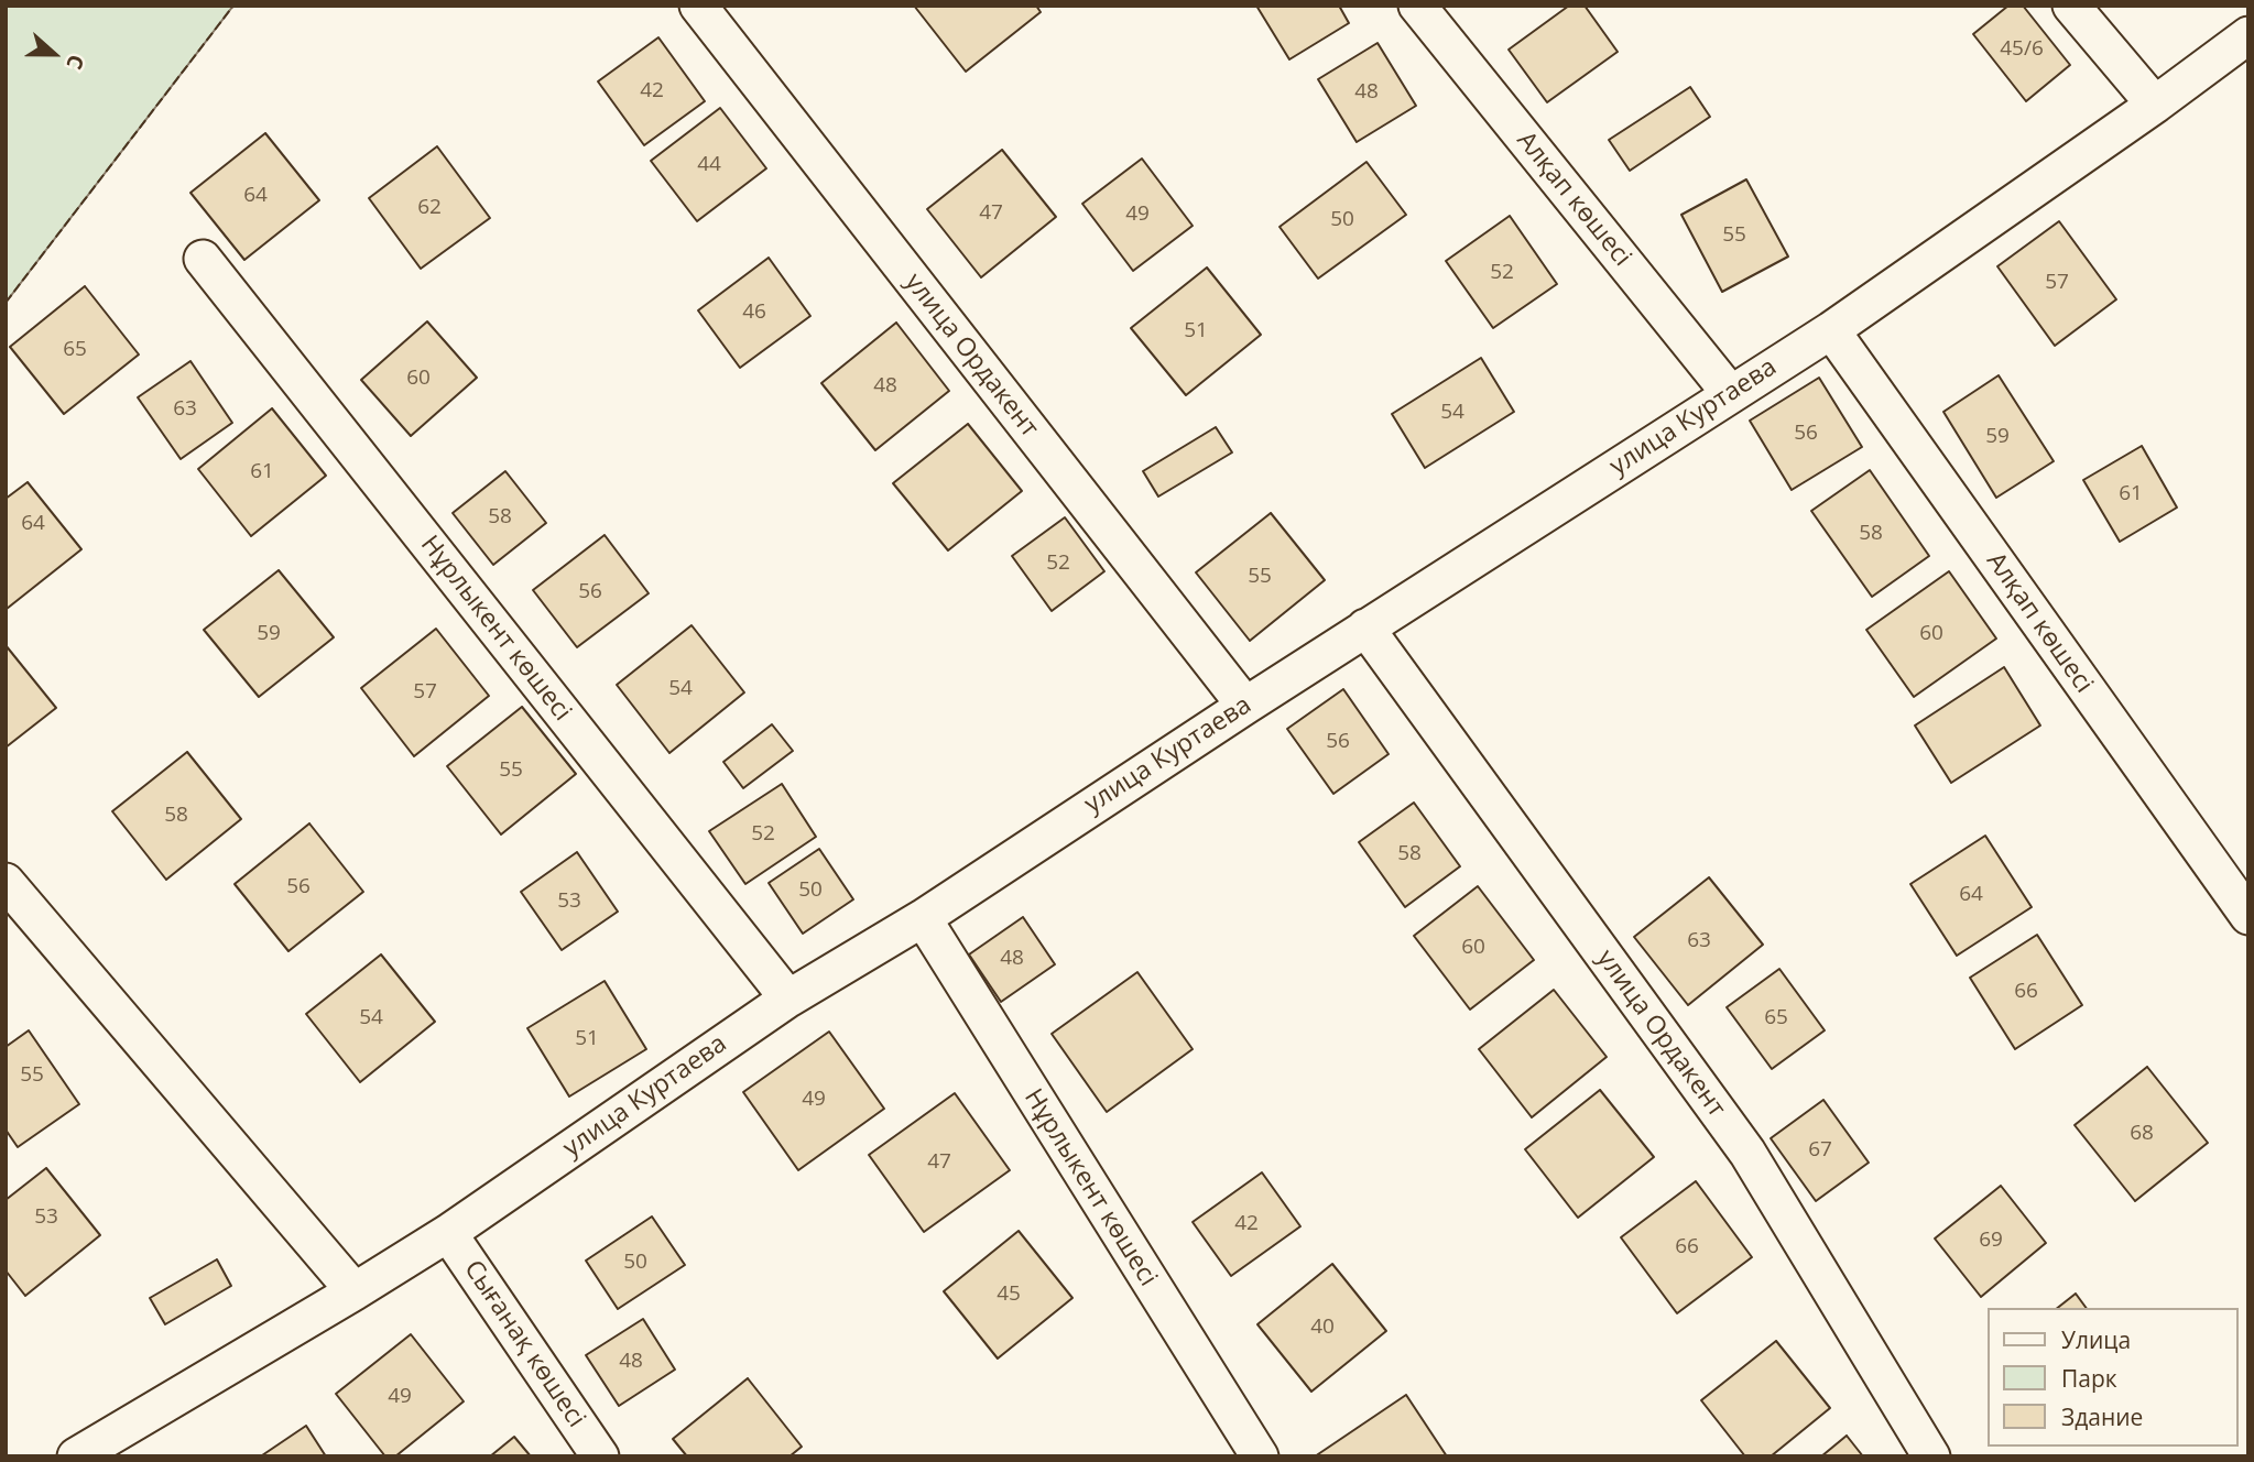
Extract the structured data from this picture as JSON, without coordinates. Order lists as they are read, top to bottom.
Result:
{
  "streets": {
    "street": [
      "Алқап көшесі",
      "улица Ордакент",
      "улица Куртаева",
      "Нұрлыкент көшесі",
      "Сығанақ көшесі"
    ]
  },
  "crossings": [
    ["Алқап көшесі", "улица Куртаева"],
    ["улица Ордакент", "улица Куртаева"],
    ["улица Куртаева", "Нұрлыкент көшесі"],
    ["улица Куртаева", "Сығанақ көшесі"]
  ],
  "house_numbers": [
    "45/6",
    "42",
    "48",
    "44",
    "64",
    "62",
    "47",
    "49",
    "50",
    "55",
    "52",
    "57",
    "46",
    "51",
    "65",
    "60",
    "48",
    "63",
    "54",
    "56",
    "59",
    "61",
    "61",
    "58",
    "64",
    "58",
    "52",
    "55",
    "56",
    "59",
    "60",
    "54",
    "57",
    "56",
    "55",
    "58",
    "52",
    "58",
    "56",
    "50",
    "64",
    "53",
    "63",
    "60",
    "48",
    "66",
    "54",
    "65",
    "51",
    "55",
    "49",
    "68",
    "67",
    "47",
    "53",
    "42",
    "69",
    "66",
    "50",
    "45",
    "40",
    "48",
    "49"
  ],
  "legend": ["Улица", "Парк", "Здание"],
  "north": "right"
}
